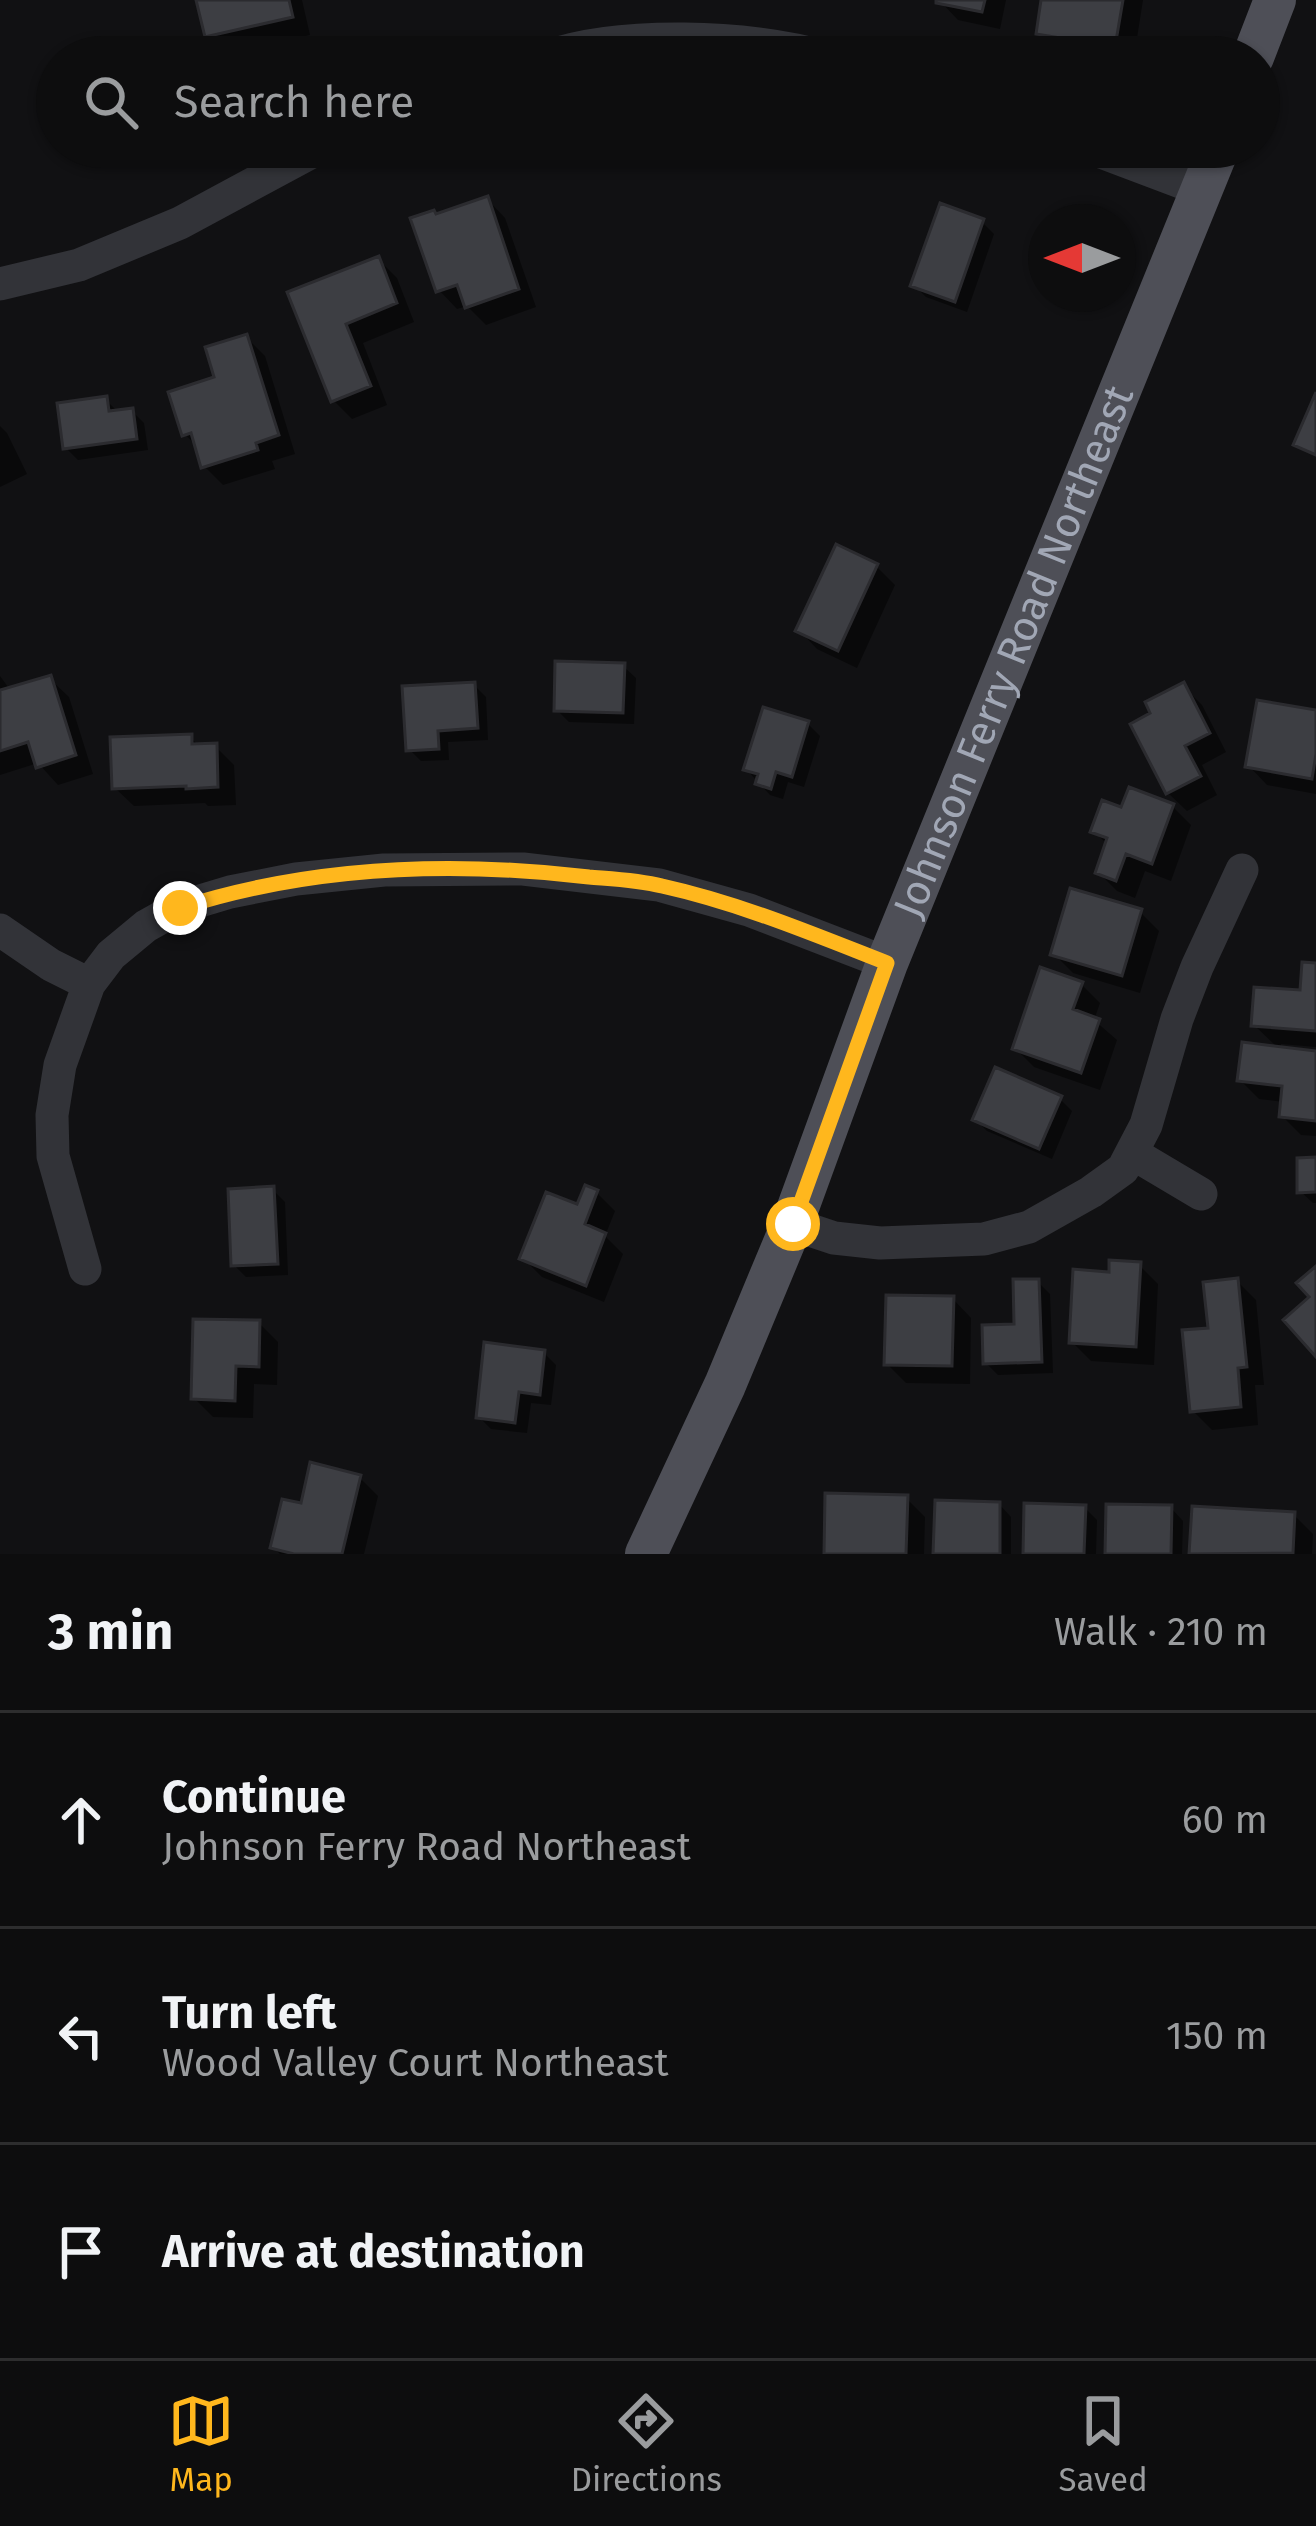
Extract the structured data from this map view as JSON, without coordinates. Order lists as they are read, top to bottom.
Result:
{
  "streets": {
    "main road": ["Johnson Ferry Road Northeast"]
  },
  "north": "left",
  "page": {
    "search": "Search here",
    "heading": ["3 min", "Walk · 210 m"],
    "list": [
      ["Continue", "Johnson Ferry Road Northeast", "60 m"],
      ["Turn left", "Wood Valley Court Northeast", "150 m"],
      "Arrive at destination"
    ],
    "nav": ["Map", "Directions", "Saved"]
  }
}
